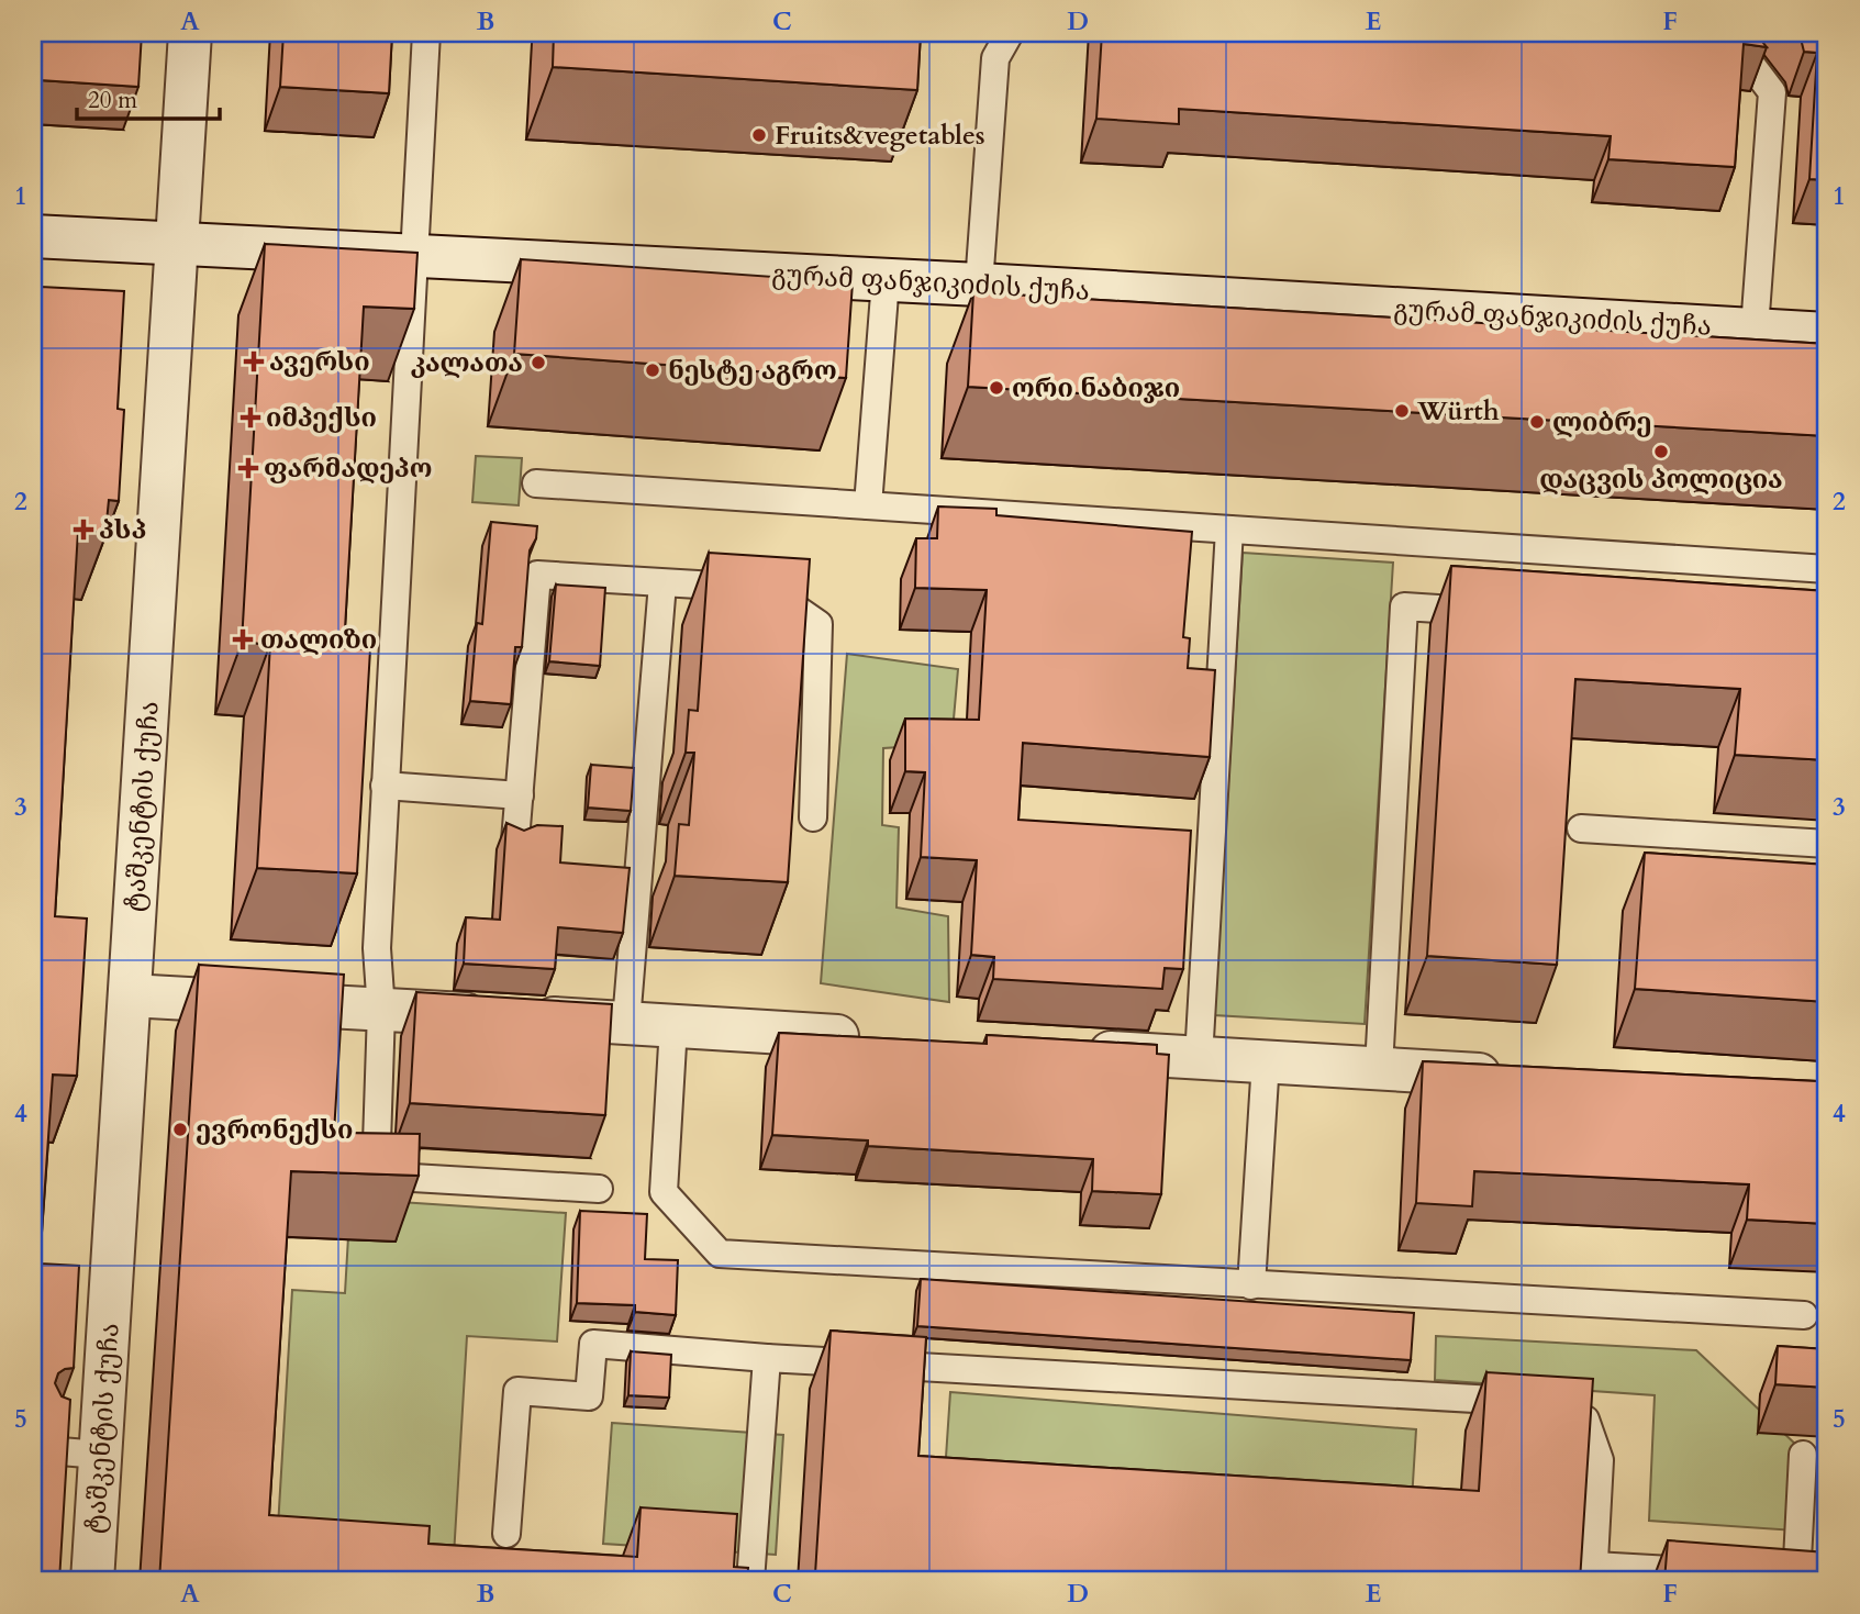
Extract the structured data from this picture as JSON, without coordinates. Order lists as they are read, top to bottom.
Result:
{
  "streets": {
    "street": ["გურამ ფანჯიკიძის ქუჩა", "ტაშკენტის ქუჩა"]
  },
  "crossings": [
    ["გურამ ფანჯიკიძის ქუჩა", "ტაშკენტის ქუჩა"]
  ],
  "places": {
    "other": [
      "Fruits&vegetables",
      "კალათა",
      "ნესტე აგრო",
      "ორი ნაბიჯი",
      "Würth",
      "ლიბრე",
      "დაცვის პოლიცია",
      "ევრონექსი"
    ],
    "health": [
      "ავერსი",
      "იმპექსი",
      "ფარმადეპო",
      "პსპ",
      "თალიზი"
    ]
  },
  "scale_bar": "20 m",
  "grid": {
    "columns": [
      "A",
      "B",
      "C",
      "D",
      "E",
      "F"
    ],
    "rows": [
      "1",
      "2",
      "3",
      "4",
      "5"
    ]
  }
}
